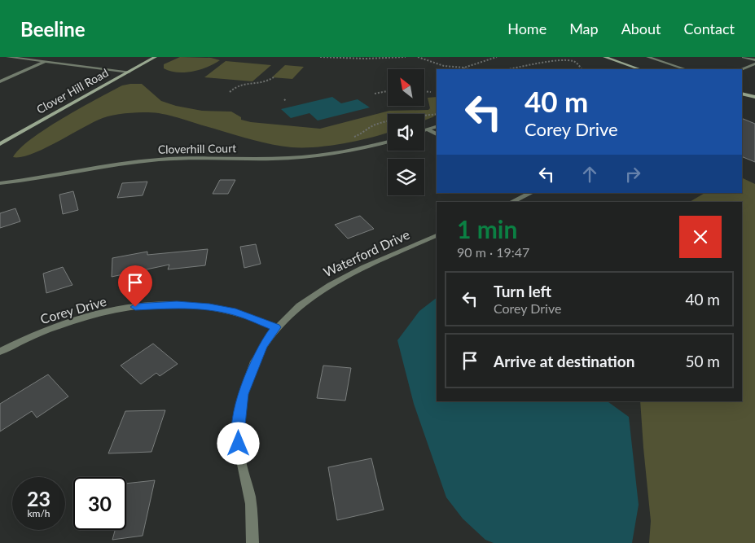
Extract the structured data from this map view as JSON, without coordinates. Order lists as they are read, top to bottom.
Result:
{
  "streets": {
    "street": [
      "Clover Hill Road",
      "Cloverhill Court",
      "Waterford Drive",
      "Corey Drive"
    ]
  },
  "crossings": [
    ["Waterford Drive", "Corey Drive"]
  ],
  "north": "top left",
  "page": {
    "header": "Beeline",
    "nav": [
      "Home",
      "Map",
      "About",
      "Contact"
    ],
    "turn": ["40 m", "Corey Drive"],
    "heading": ["1 min", "90 m · 19:47"],
    "list": [
      {
        "name": "Turn left",
        "note": "Corey Drive",
        "value": "40 m"
      },
      {
        "name": "Arrive at destination",
        "value": "50 m"
      }
    ],
    "speed": "23 km/h",
    "limit": "30"
  }
}
